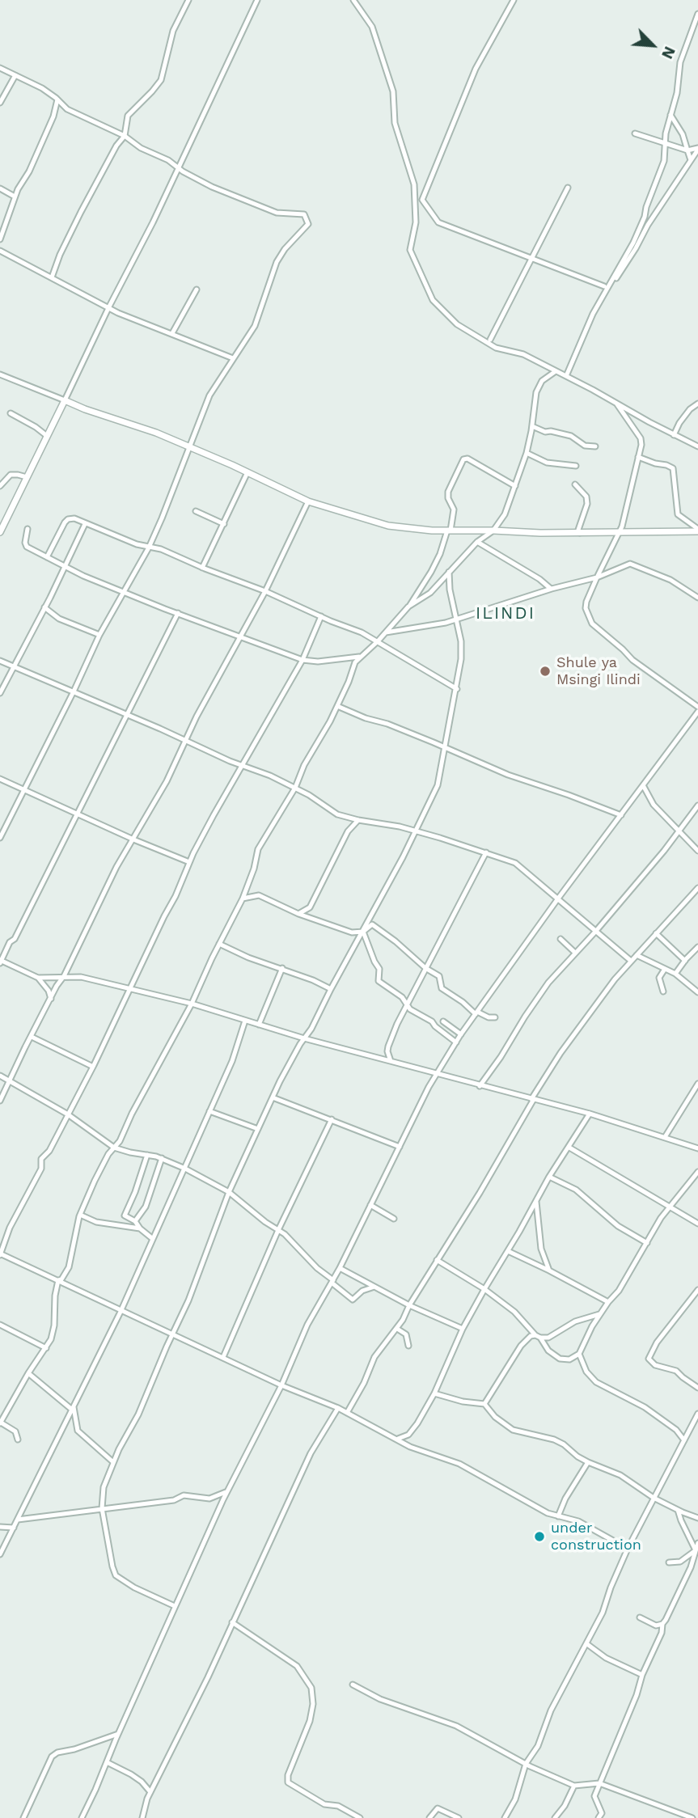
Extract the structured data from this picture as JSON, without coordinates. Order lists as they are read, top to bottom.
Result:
{
  "districts": ["ILINDI"],
  "places": ["Shule ya Msingi Ilindi", "under construction"],
  "north": "bottom right"
}
